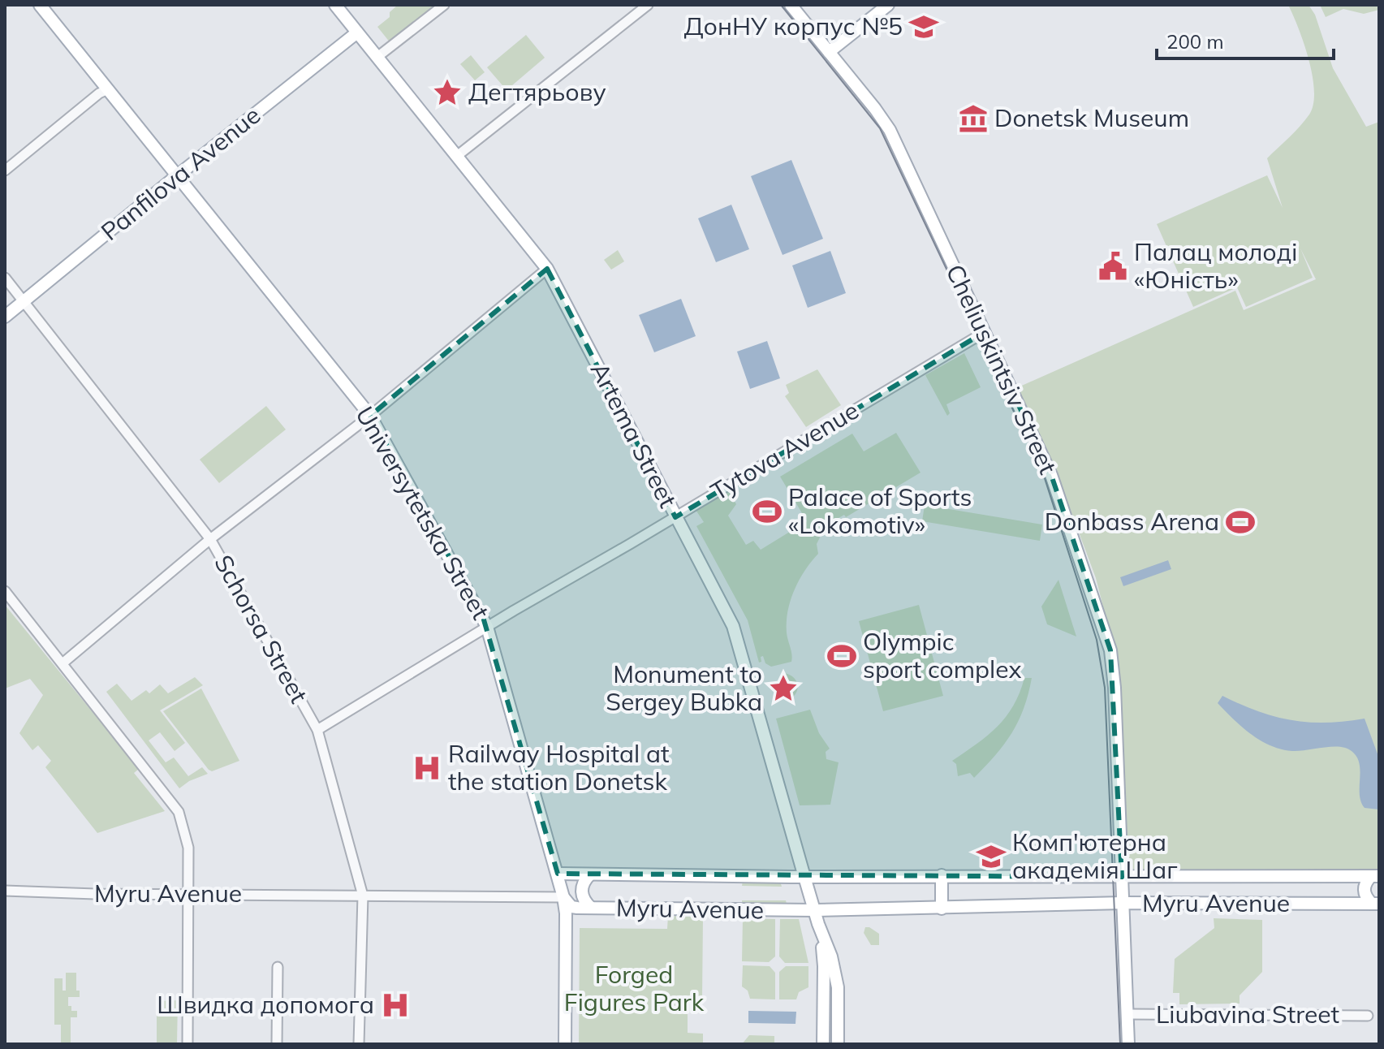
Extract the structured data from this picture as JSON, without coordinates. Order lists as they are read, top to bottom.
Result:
{
  "streets": {
    "main road": [
      "Panfilova Avenue",
      "Cheliuskintsiv Street",
      "Artema Street",
      "Universytetska Street",
      "Myru Avenue"
    ],
    "street": ["Tytova Avenue", "Schorsa Street", "Liubavina Street"]
  },
  "crossings": [
    ["Panfilova Avenue", "Artema Street"],
    ["Panfilova Avenue", "Universytetska Street"],
    ["Panfilova Avenue", "Schorsa Street"],
    ["Cheliuskintsiv Street", "Tytova Avenue"],
    ["Cheliuskintsiv Street", "Myru Avenue"],
    ["Cheliuskintsiv Street", "Liubavina Street"],
    ["Artema Street", "Tytova Avenue"],
    ["Artema Street", "Myru Avenue"],
    ["Tytova Avenue", "Universytetska Street"],
    ["Tytova Avenue", "Schorsa Street"],
    ["Universytetska Street", "Myru Avenue"],
    ["Schorsa Street", "Myru Avenue"]
  ],
  "parks": ["Forged Figures Park"],
  "places": {
    "school or university": ["ДонНУ корпус №5", "Комп'ютерна академія Шаг"],
    "place": ["Дегтярьову", "Monument to Sergey Bubka"],
    "museum": ["Donetsk Museum"],
    "public building": ["Палац молоді «Юність»"],
    "sports": ["Palace of Sports «Lokomotiv»", "Donbass Arena", "Olympic sport complex"],
    "hospital": ["Railway Hospital at the station Donetsk", "Швидка допомога"]
  },
  "scale_bar": "200 m"
}
